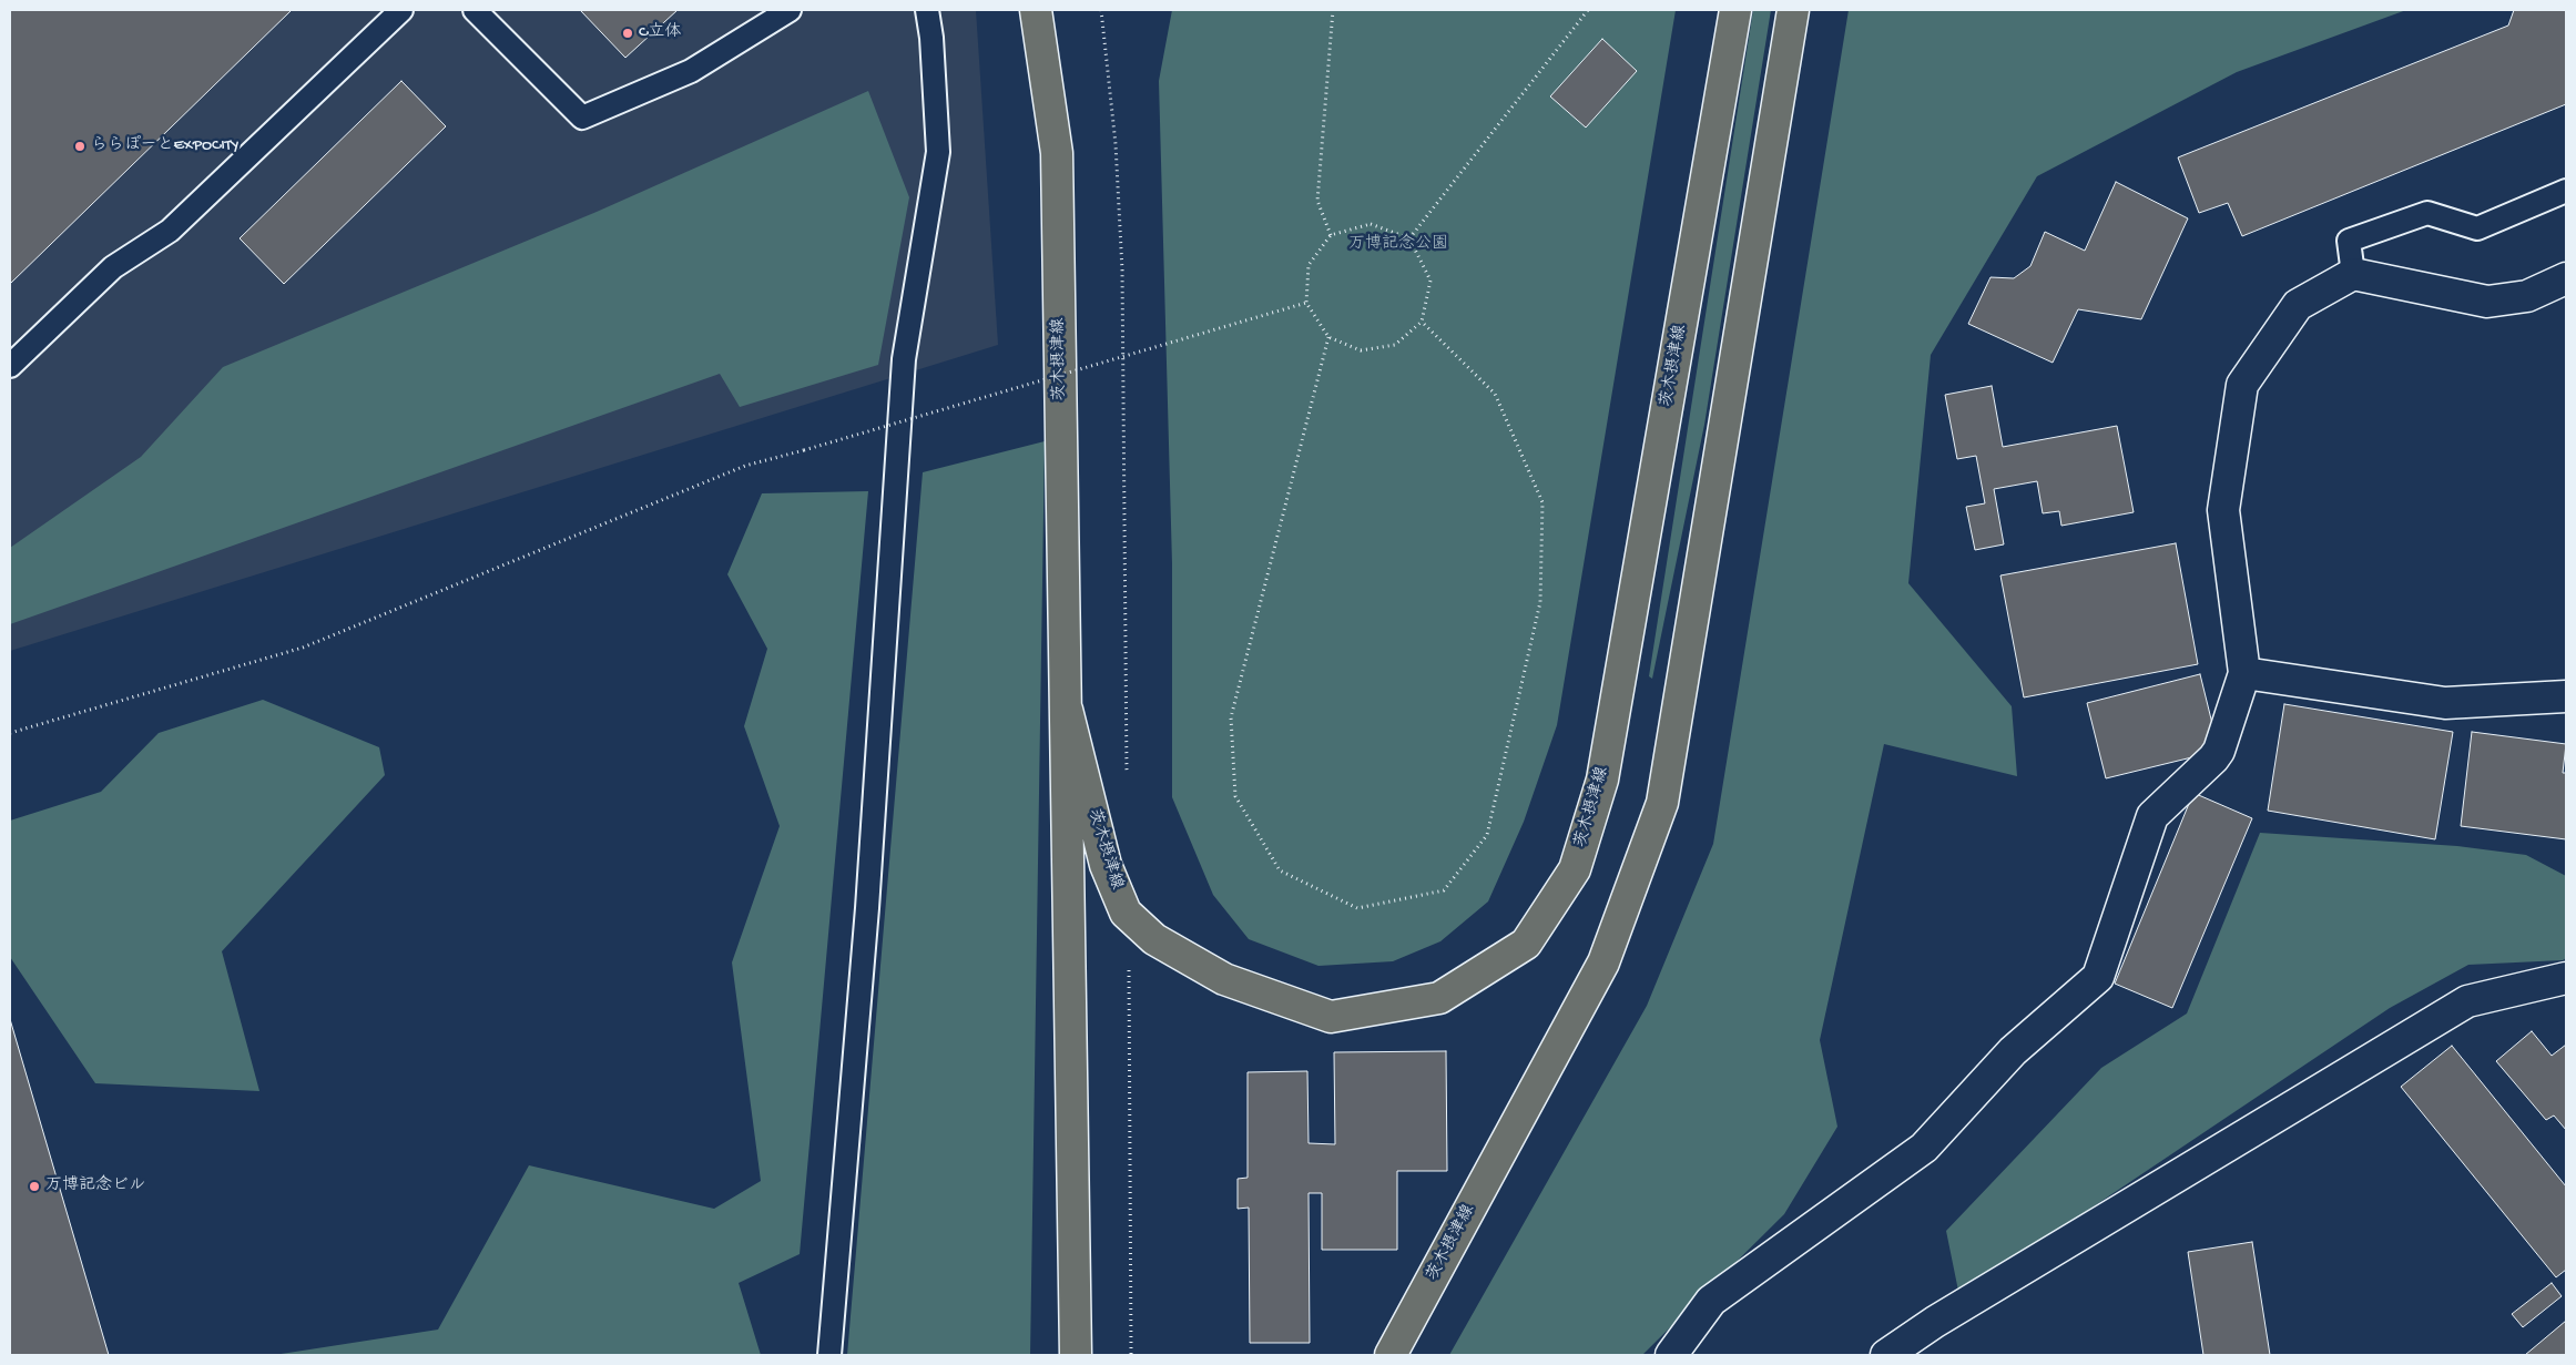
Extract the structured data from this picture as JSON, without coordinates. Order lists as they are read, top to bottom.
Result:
{
  "streets": {
    "main road": ["茨木摂津線"]
  },
  "parks": ["万博記念公園"],
  "places": ["C立体", "ららぽーとEXPOCITY", "万博記念ビル"]
}
